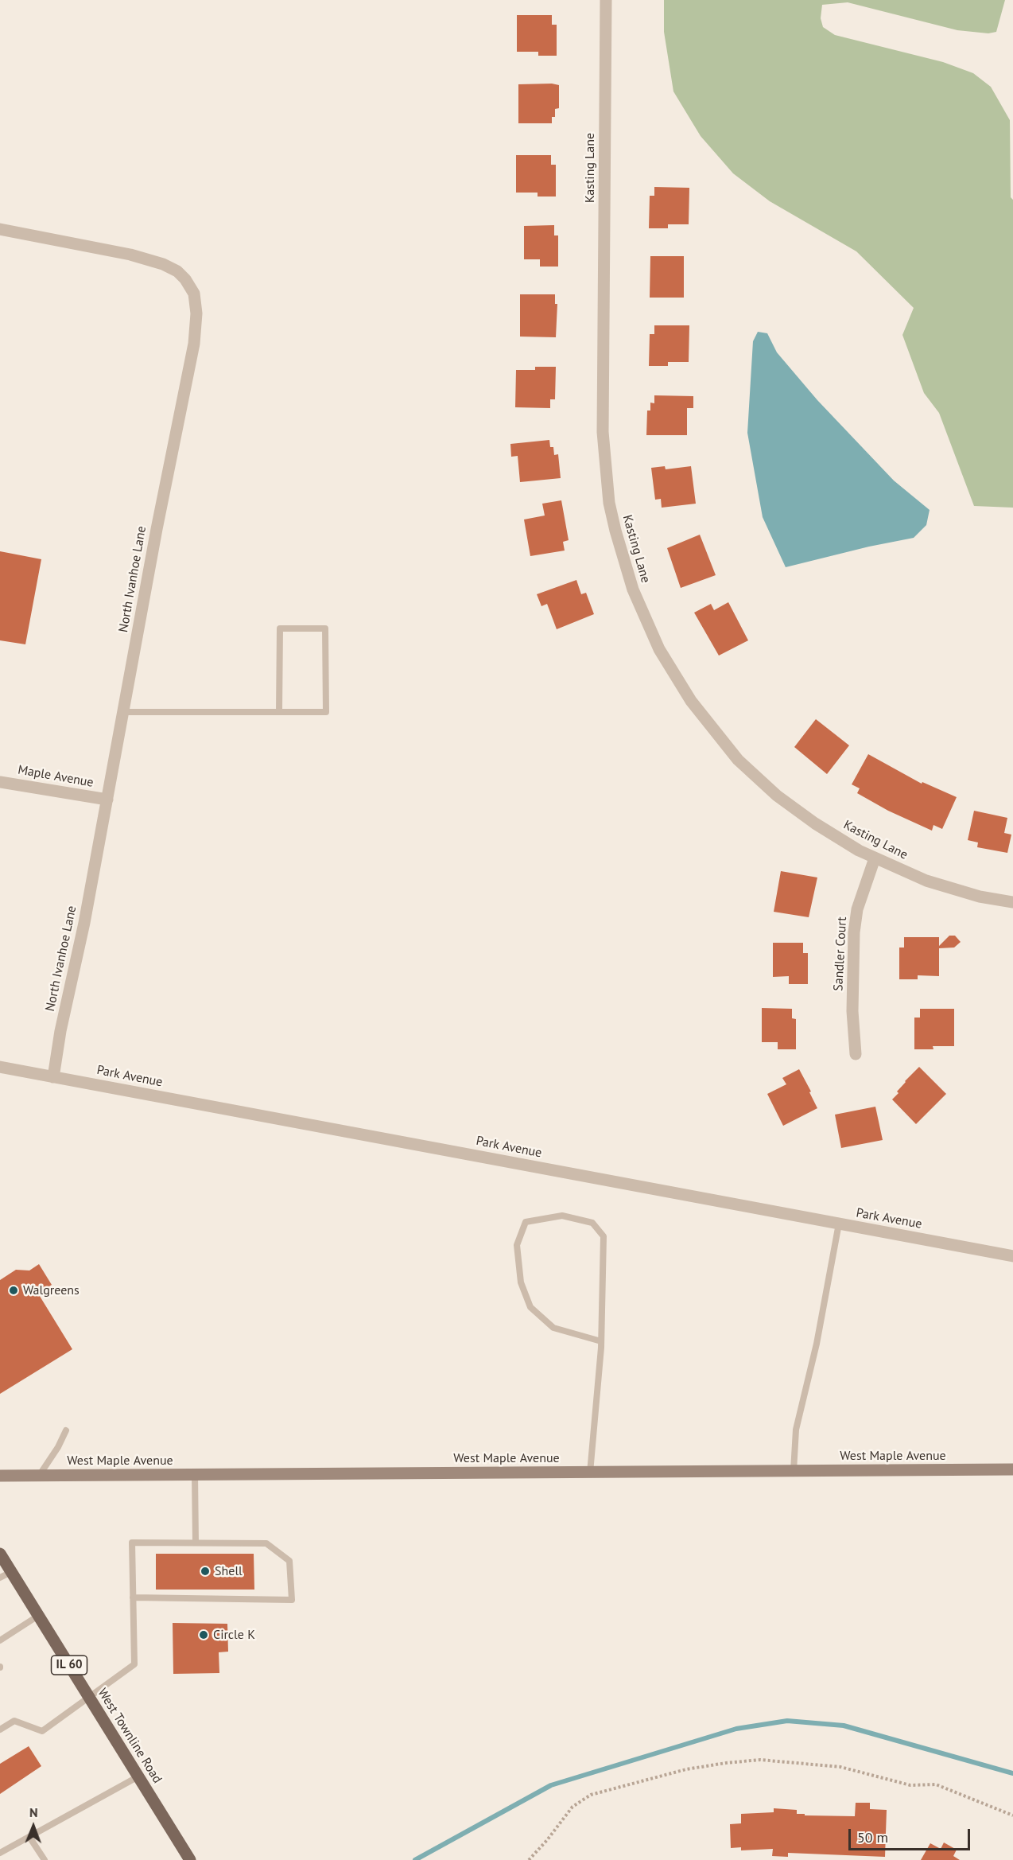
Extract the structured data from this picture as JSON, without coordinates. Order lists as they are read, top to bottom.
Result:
{
  "streets": {
    "main road": ["West Maple Avenue", "IL 60", "West Townline Road"],
    "street": [
      "Kasting Lane",
      "North Ivanhoe Lane",
      "Maple Avenue",
      "Sandler Court",
      "Park Avenue"
    ]
  },
  "crossings": [
    ["Kasting Lane", "Sandler Court"],
    ["North Ivanhoe Lane", "Maple Avenue"],
    ["North Ivanhoe Lane", "Park Avenue"]
  ],
  "places": ["Walgreens", "Shell", "Circle K"],
  "scale_bar": "50 m",
  "north": "top"
}
